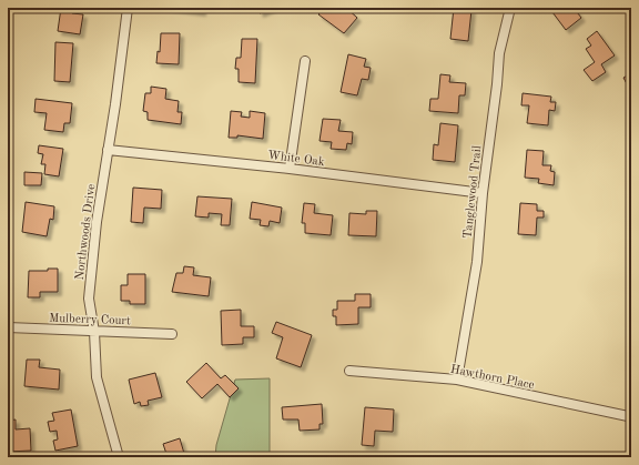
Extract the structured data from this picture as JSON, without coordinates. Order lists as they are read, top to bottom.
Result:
{
  "streets": {
    "street": [
      "White Oak",
      "Tanglewood Trail",
      "Northwoods Drive",
      "Mulberry Court",
      "Hawthorn Place"
    ]
  },
  "crossings": [
    ["White Oak", "Tanglewood Trail"],
    ["White Oak", "Northwoods Drive"],
    ["Tanglewood Trail", "Hawthorn Place"],
    ["Northwoods Drive", "Mulberry Court"]
  ]
}
